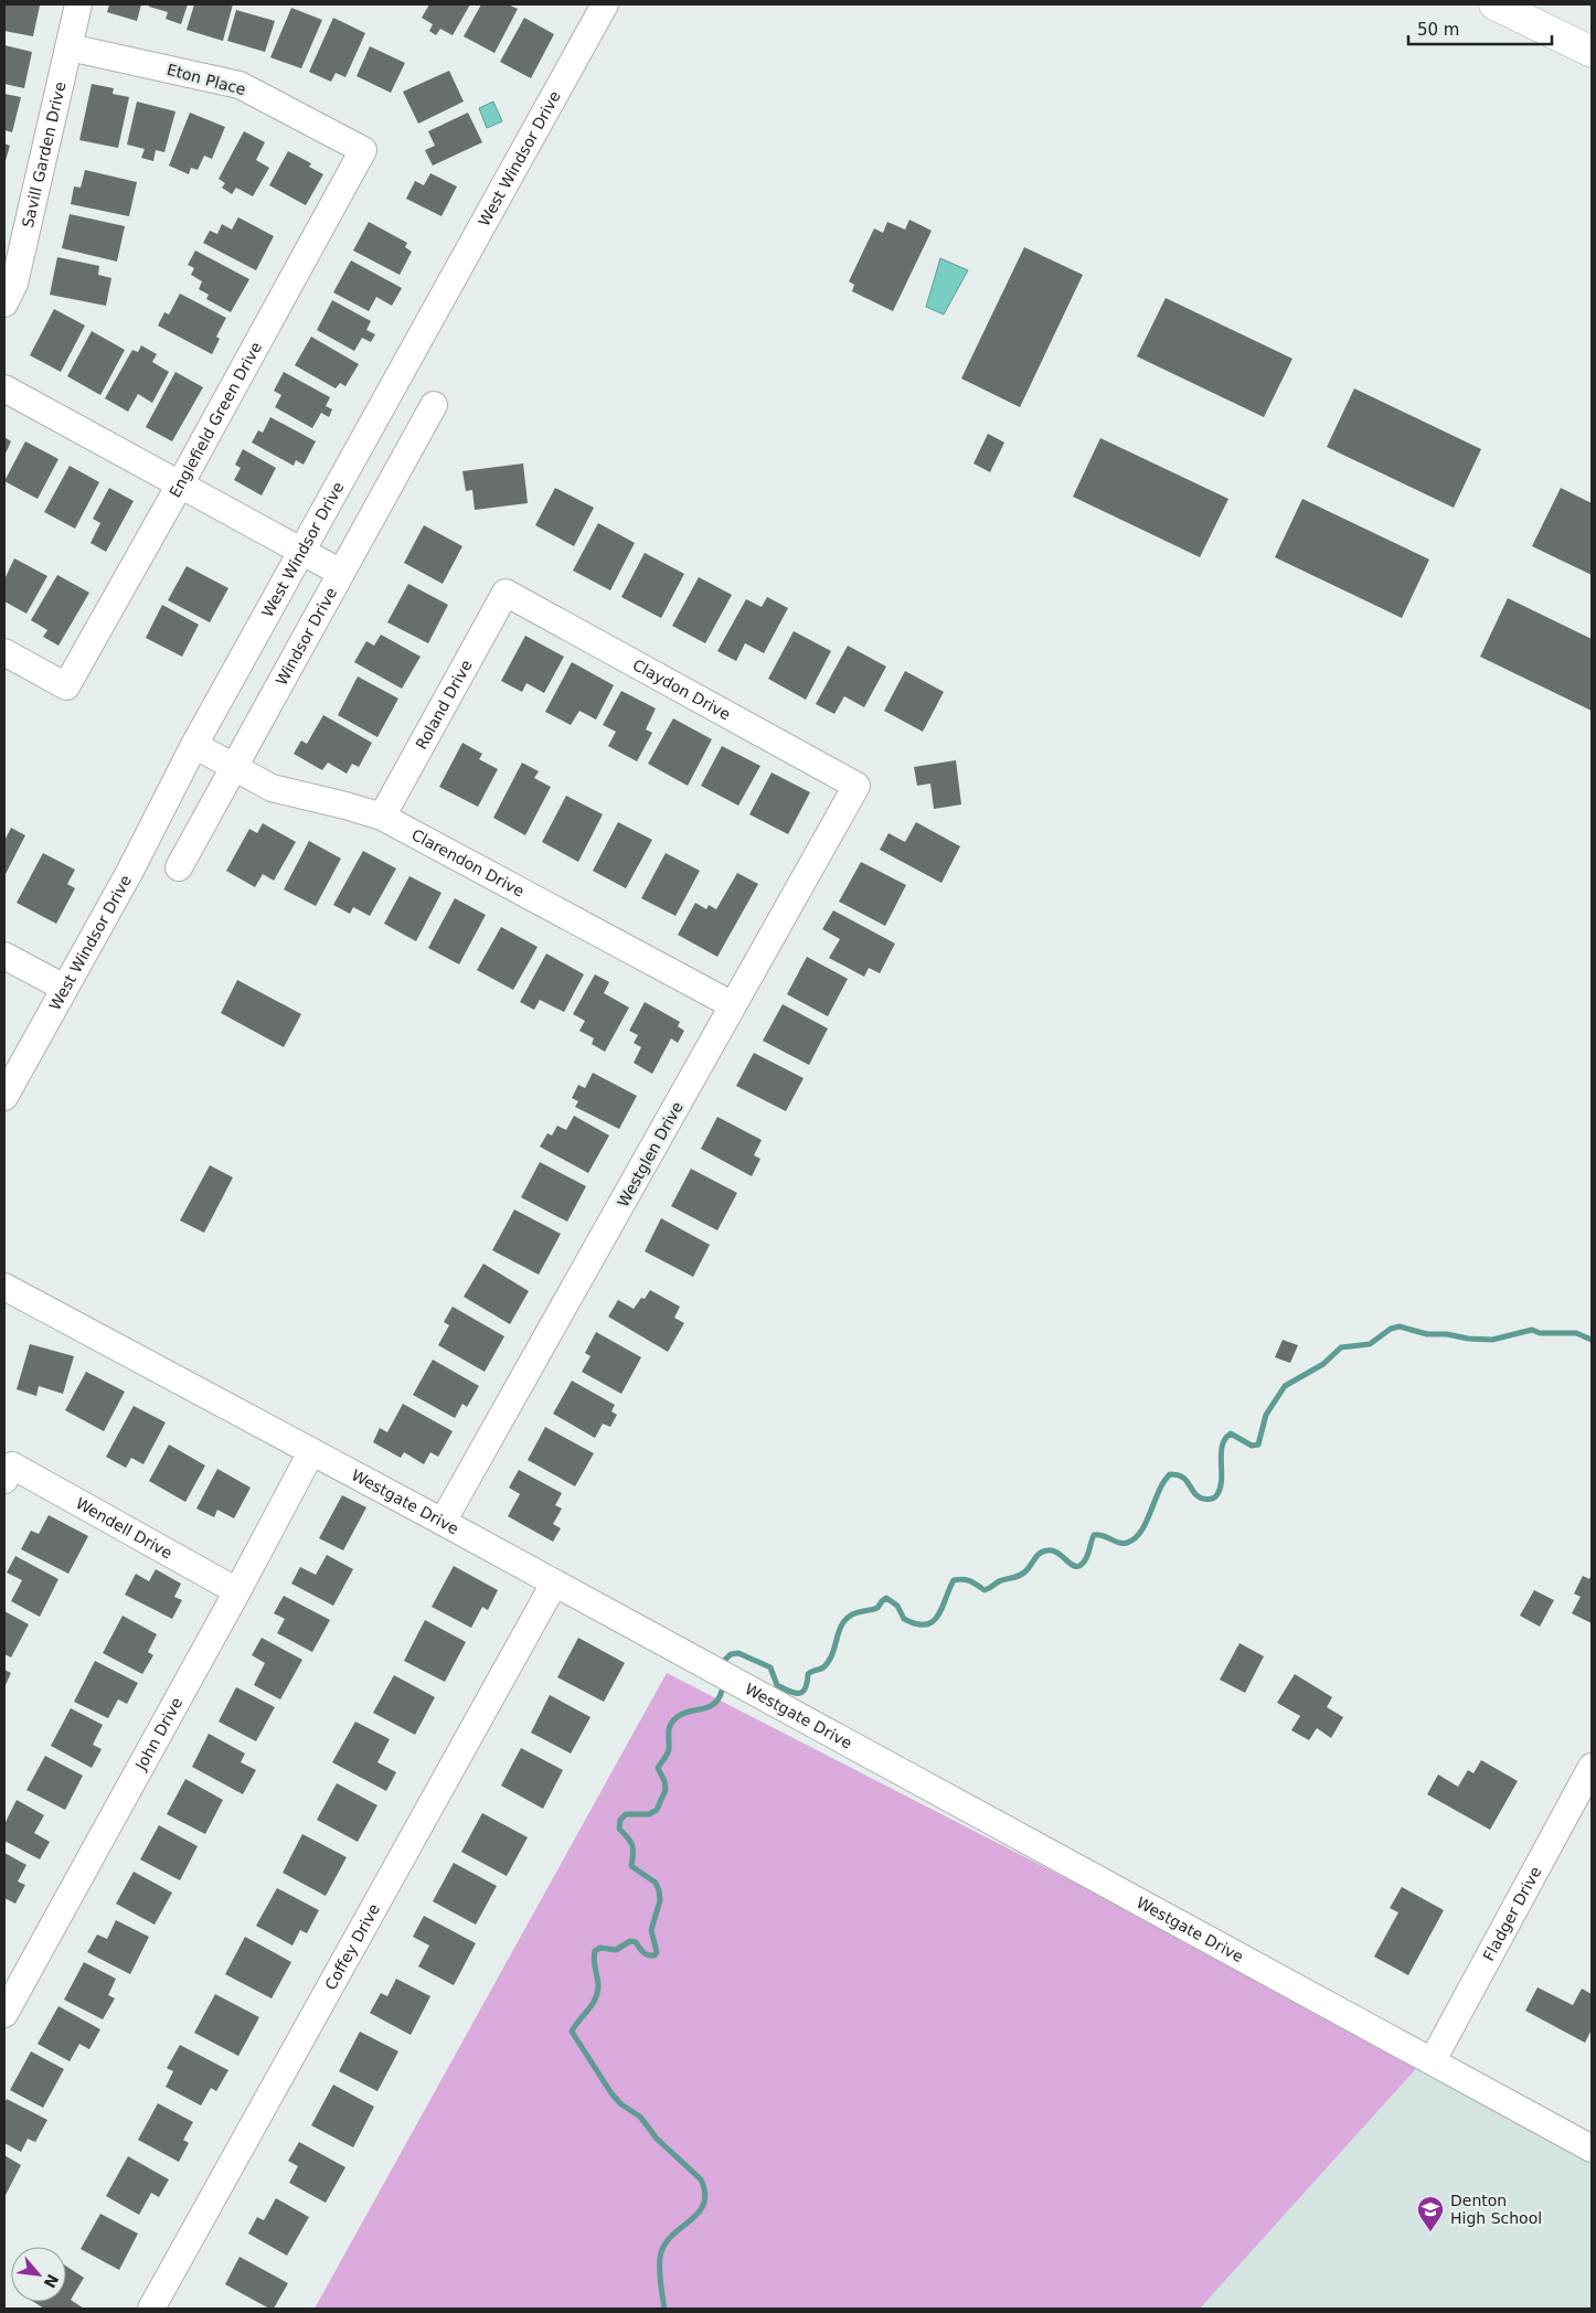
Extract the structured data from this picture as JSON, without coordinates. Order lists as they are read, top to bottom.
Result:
{
  "streets": {
    "street": [
      "Eton Place",
      "Savill Garden Drive",
      "West Windsor Drive",
      "Englefield Green Drive",
      "Windsor Drive",
      "Claydon Drive",
      "Roland Drive",
      "Clarendon Drive",
      "Westglen Drive",
      "Westgate Drive",
      "Wendell Drive",
      "John Drive",
      "Fladger Drive",
      "Coffey Drive"
    ]
  },
  "crossings": [
    ["Eton Place", "Savill Garden Drive"],
    ["Eton Place", "Englefield Green Drive"],
    ["West Windsor Drive", "Clarendon Drive"],
    ["Windsor Drive", "Clarendon Drive"],
    ["Claydon Drive", "Roland Drive"],
    ["Claydon Drive", "Westglen Drive"],
    ["Roland Drive", "Clarendon Drive"],
    ["Clarendon Drive", "Westglen Drive"],
    ["Westglen Drive", "Westgate Drive"],
    ["Westgate Drive", "John Drive"],
    ["Westgate Drive", "Fladger Drive"],
    ["Westgate Drive", "Coffey Drive"],
    ["Wendell Drive", "John Drive"]
  ],
  "places": {
    "school or university": ["Denton High School"]
  },
  "scale_bar": "50 m",
  "north": "bottom right"
}
